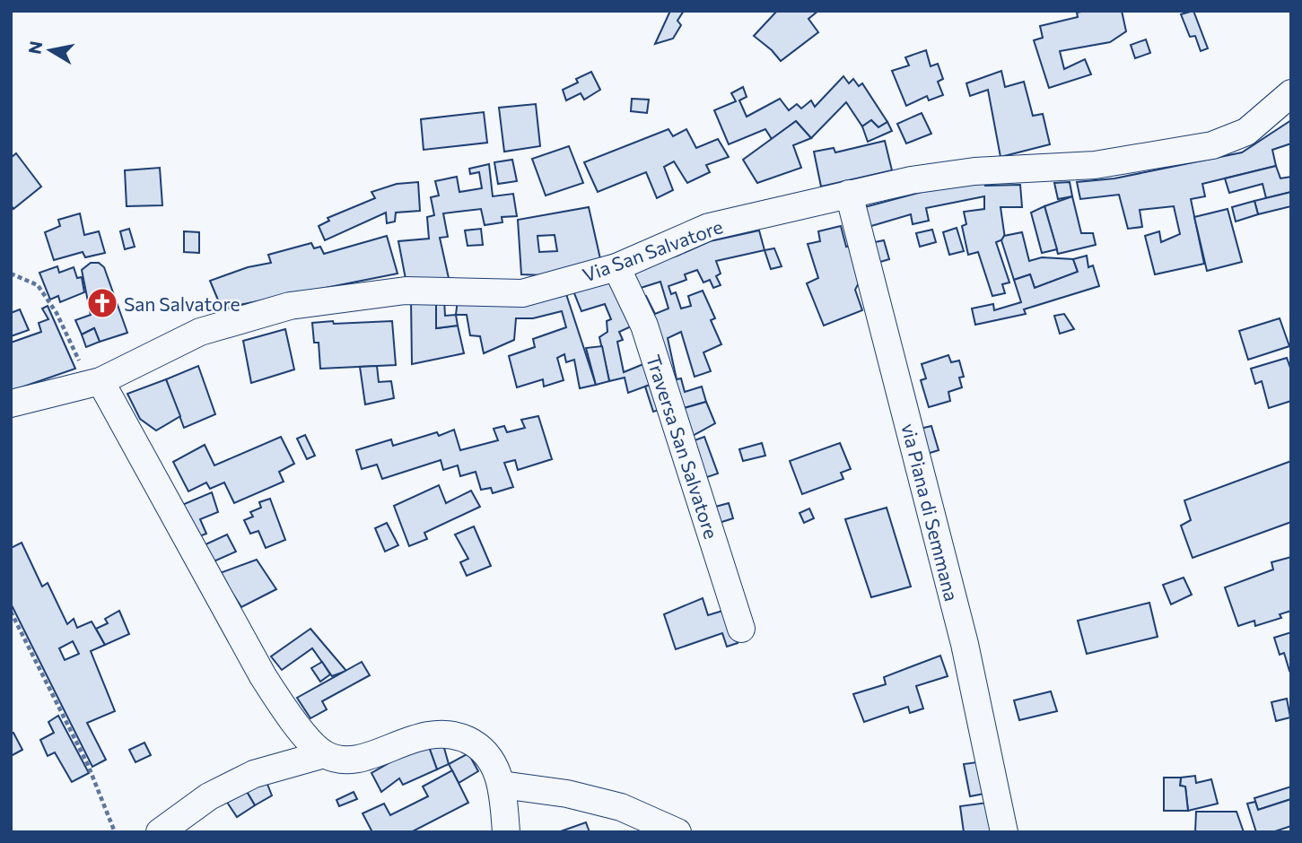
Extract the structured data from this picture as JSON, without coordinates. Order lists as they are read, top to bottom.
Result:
{
  "streets": {
    "street": ["Via San Salvatore", "Traversa San Salvatore", "via Piana di Semmana"]
  },
  "crossings": [
    ["Via San Salvatore", "Traversa San Salvatore"],
    ["Via San Salvatore", "via Piana di Semmana"]
  ],
  "places": {
    "church": ["San Salvatore"]
  },
  "north": "left"
}
